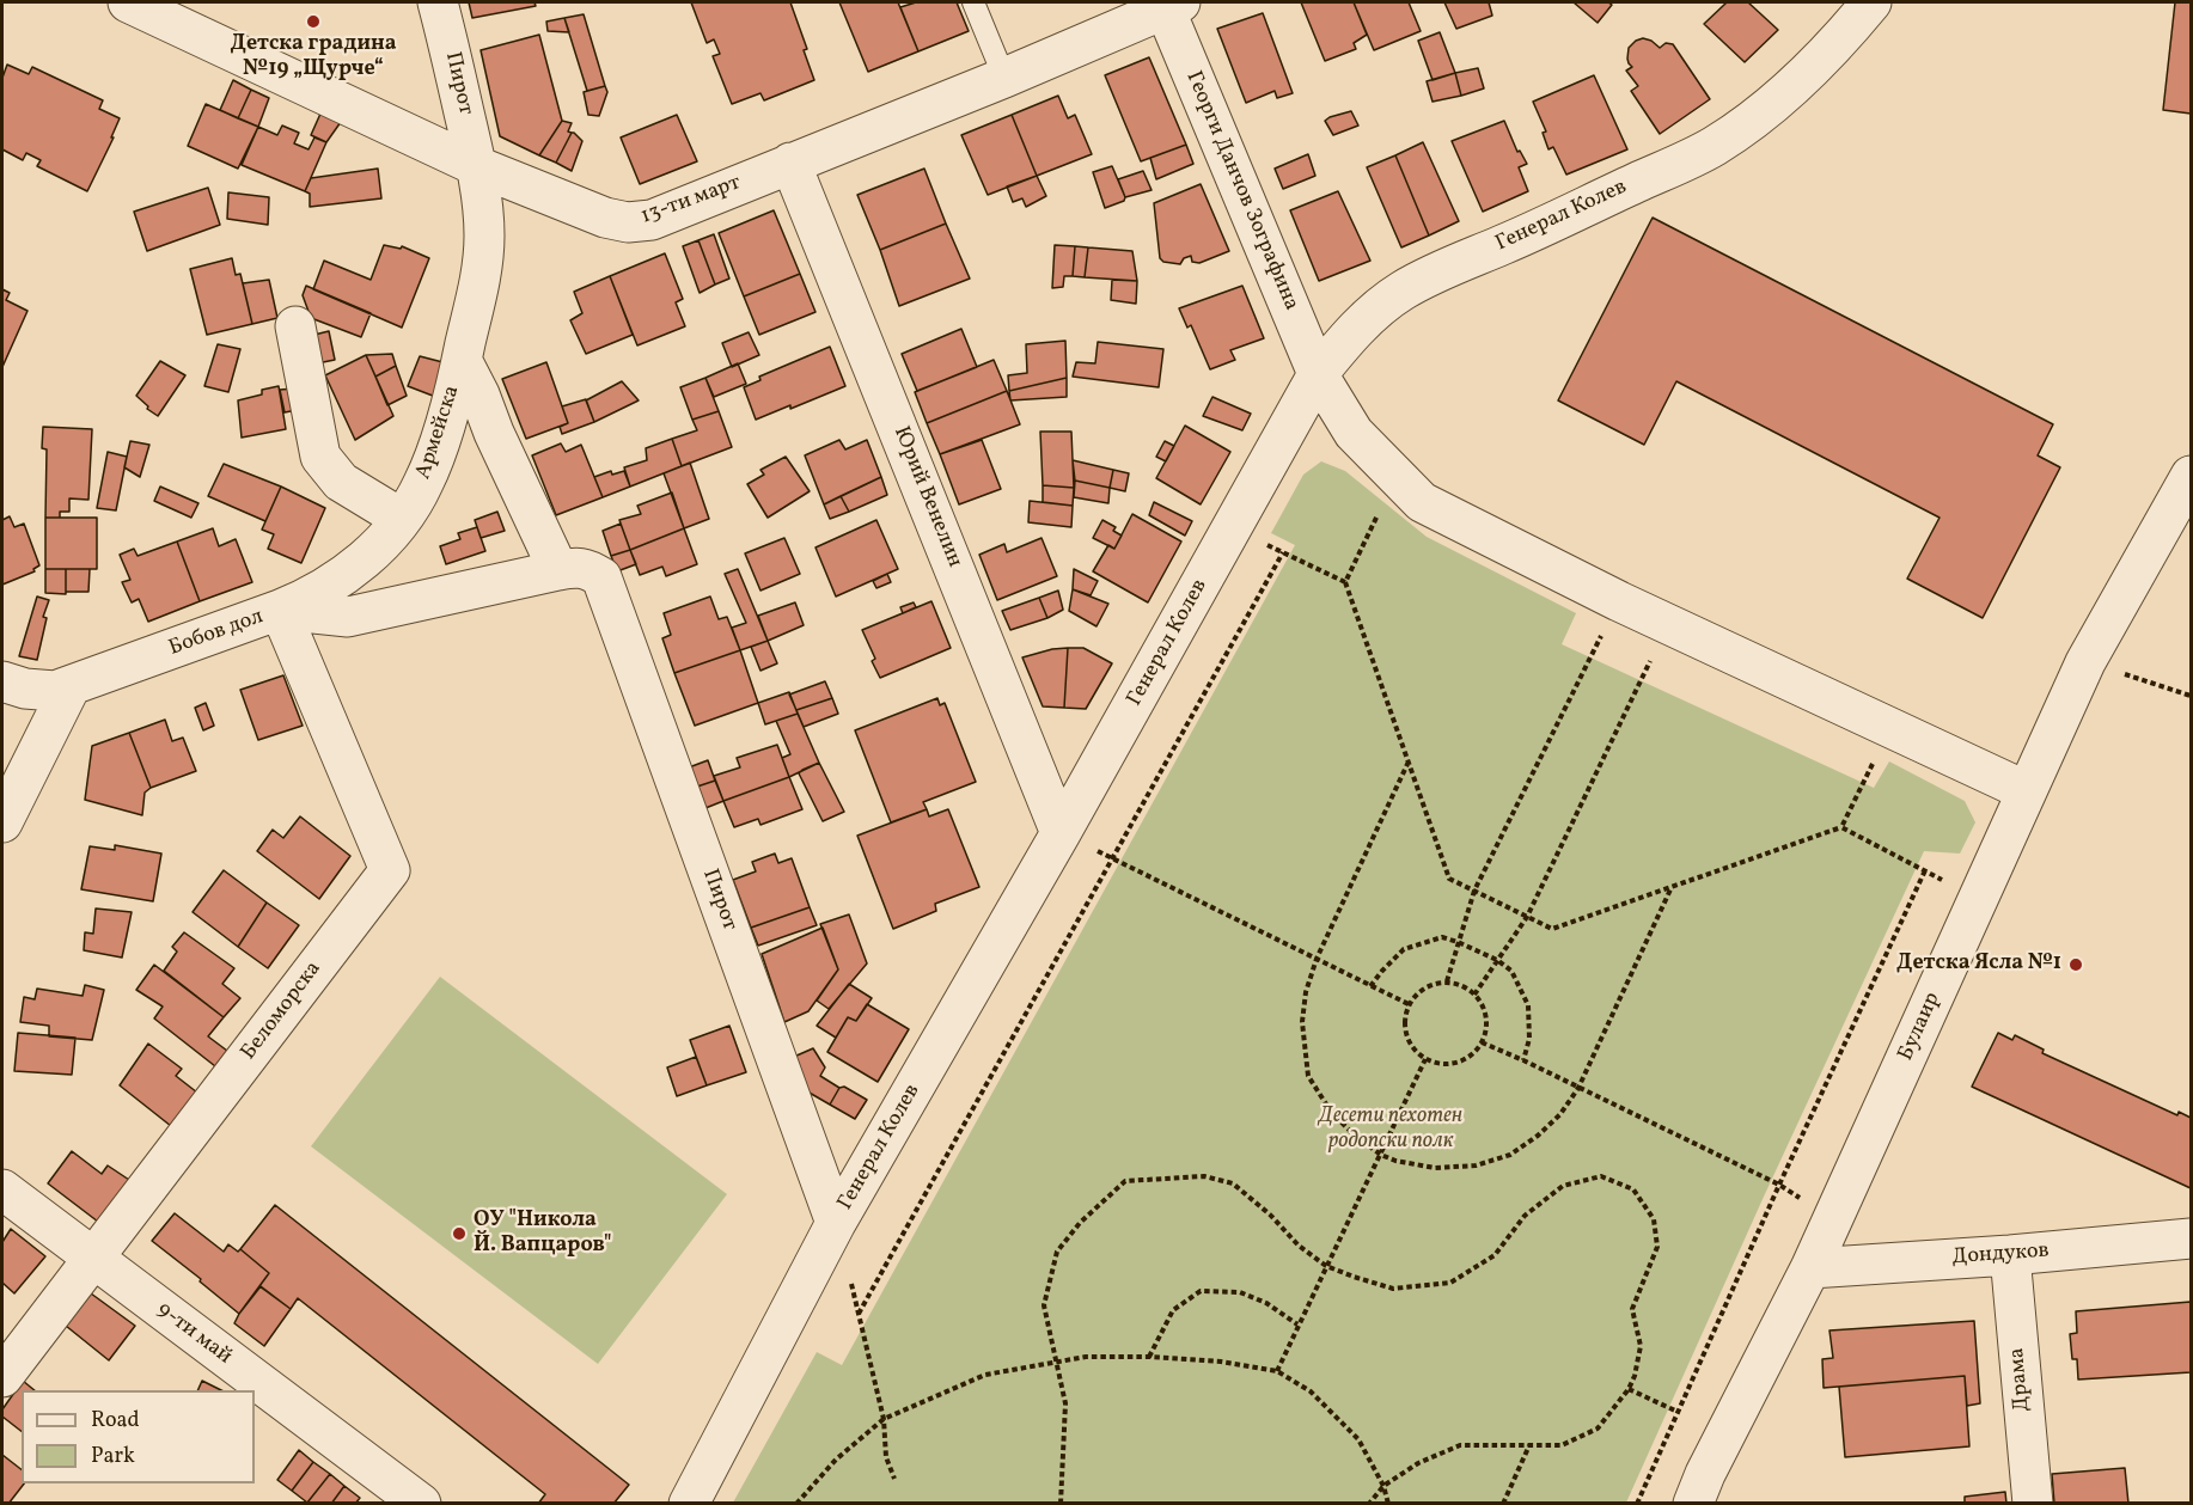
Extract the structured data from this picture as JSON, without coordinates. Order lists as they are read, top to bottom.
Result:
{
  "streets": {
    "street": [
      "Пирот",
      "Георги Данчов Зографина",
      "13-ти март",
      "Генерал Колев",
      "Армейска",
      "Юрий Венелин",
      "Бобов дол",
      "Беломорска",
      "Булаир",
      "Дондуков",
      "9-ти май",
      "Драма"
    ]
  },
  "crossings": [
    ["Пирот", "13-ти март"],
    ["Пирот", "Генерал Колев"],
    ["Пирот", "Армейска"],
    ["Пирот", "Бобов дол"],
    ["Георги Данчов Зографина", "13-ти март"],
    ["Георги Данчов Зографина", "Генерал Колев"],
    ["Георги Данчов Зографина", "Булаир"],
    ["13-ти март", "Юрий Венелин"],
    ["Генерал Колев", "Юрий Венелин"],
    ["Армейска", "Бобов дол"],
    ["Армейска", "Беломорска"],
    ["Бобов дол", "Беломорска"],
    ["Беломорска", "9-ти май"],
    ["Булаир", "Дондуков"],
    ["Дондуков", "Драма"]
  ],
  "parks": ["Десети пехотен родопски полк"],
  "places": ["Детска градина №19 „Щурче“", "Детска Ясла №1", "ОУ \"Никола Й. Вапцаров\""],
  "legend": ["Road", "Park"]
}
